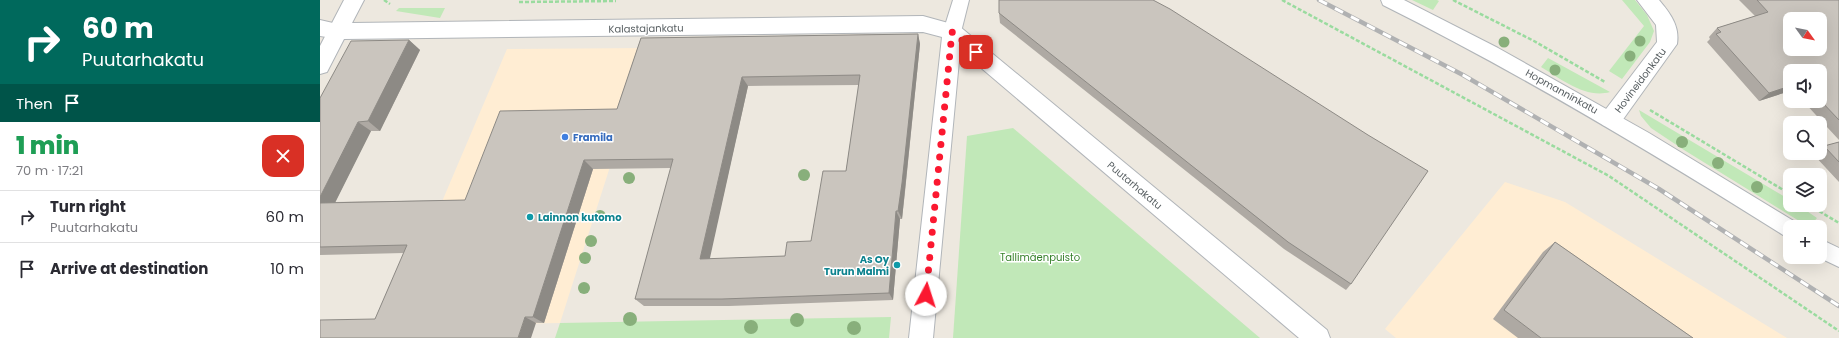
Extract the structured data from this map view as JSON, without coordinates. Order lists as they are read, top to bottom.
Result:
{
  "streets": {
    "street": ["Kalastajankatu", "Hovineidonkatu", "Puutarhakatu"],
    "lane": ["Hopmanninkatu"]
  },
  "crossings": [
    ["Kalastajankatu", "Puutarhakatu"],
    ["Hovineidonkatu", "Hopmanninkatu"]
  ],
  "parks": ["Tallimäenpuisto"],
  "places": ["Framila", "Lainnon kutomo", "As Oy Turun Malmi"],
  "north": "bottom right",
  "page": {
    "turn": ["60 m", "Puutarhakatu"],
    "map_buttons": "+",
    "then": "Then",
    "heading": ["1 min", "70 m · 17:21"],
    "list": [
      {
        "name": "Turn right",
        "note": "Puutarhakatu",
        "value": "60 m"
      },
      {
        "name": "Arrive at destination",
        "value": "10 m"
      }
    ]
  }
}
